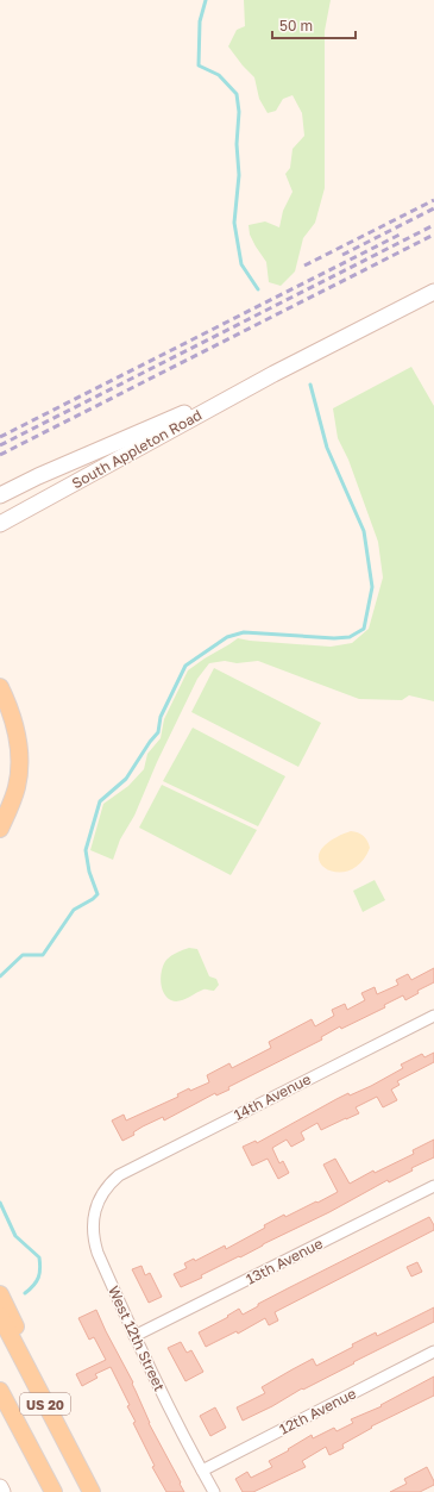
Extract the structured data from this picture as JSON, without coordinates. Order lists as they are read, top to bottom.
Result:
{
  "streets": {
    "main road": ["South Appleton Road", "US 20"],
    "street": [
      "14th Avenue",
      "13th Avenue",
      "West 12th Street",
      "12th Avenue"
    ]
  },
  "crossings": [
    ["14th Avenue", "West 12th Street"],
    ["13th Avenue", "West 12th Street"],
    ["West 12th Street", "12th Avenue"]
  ],
  "scale_bar": "50 m"
}
